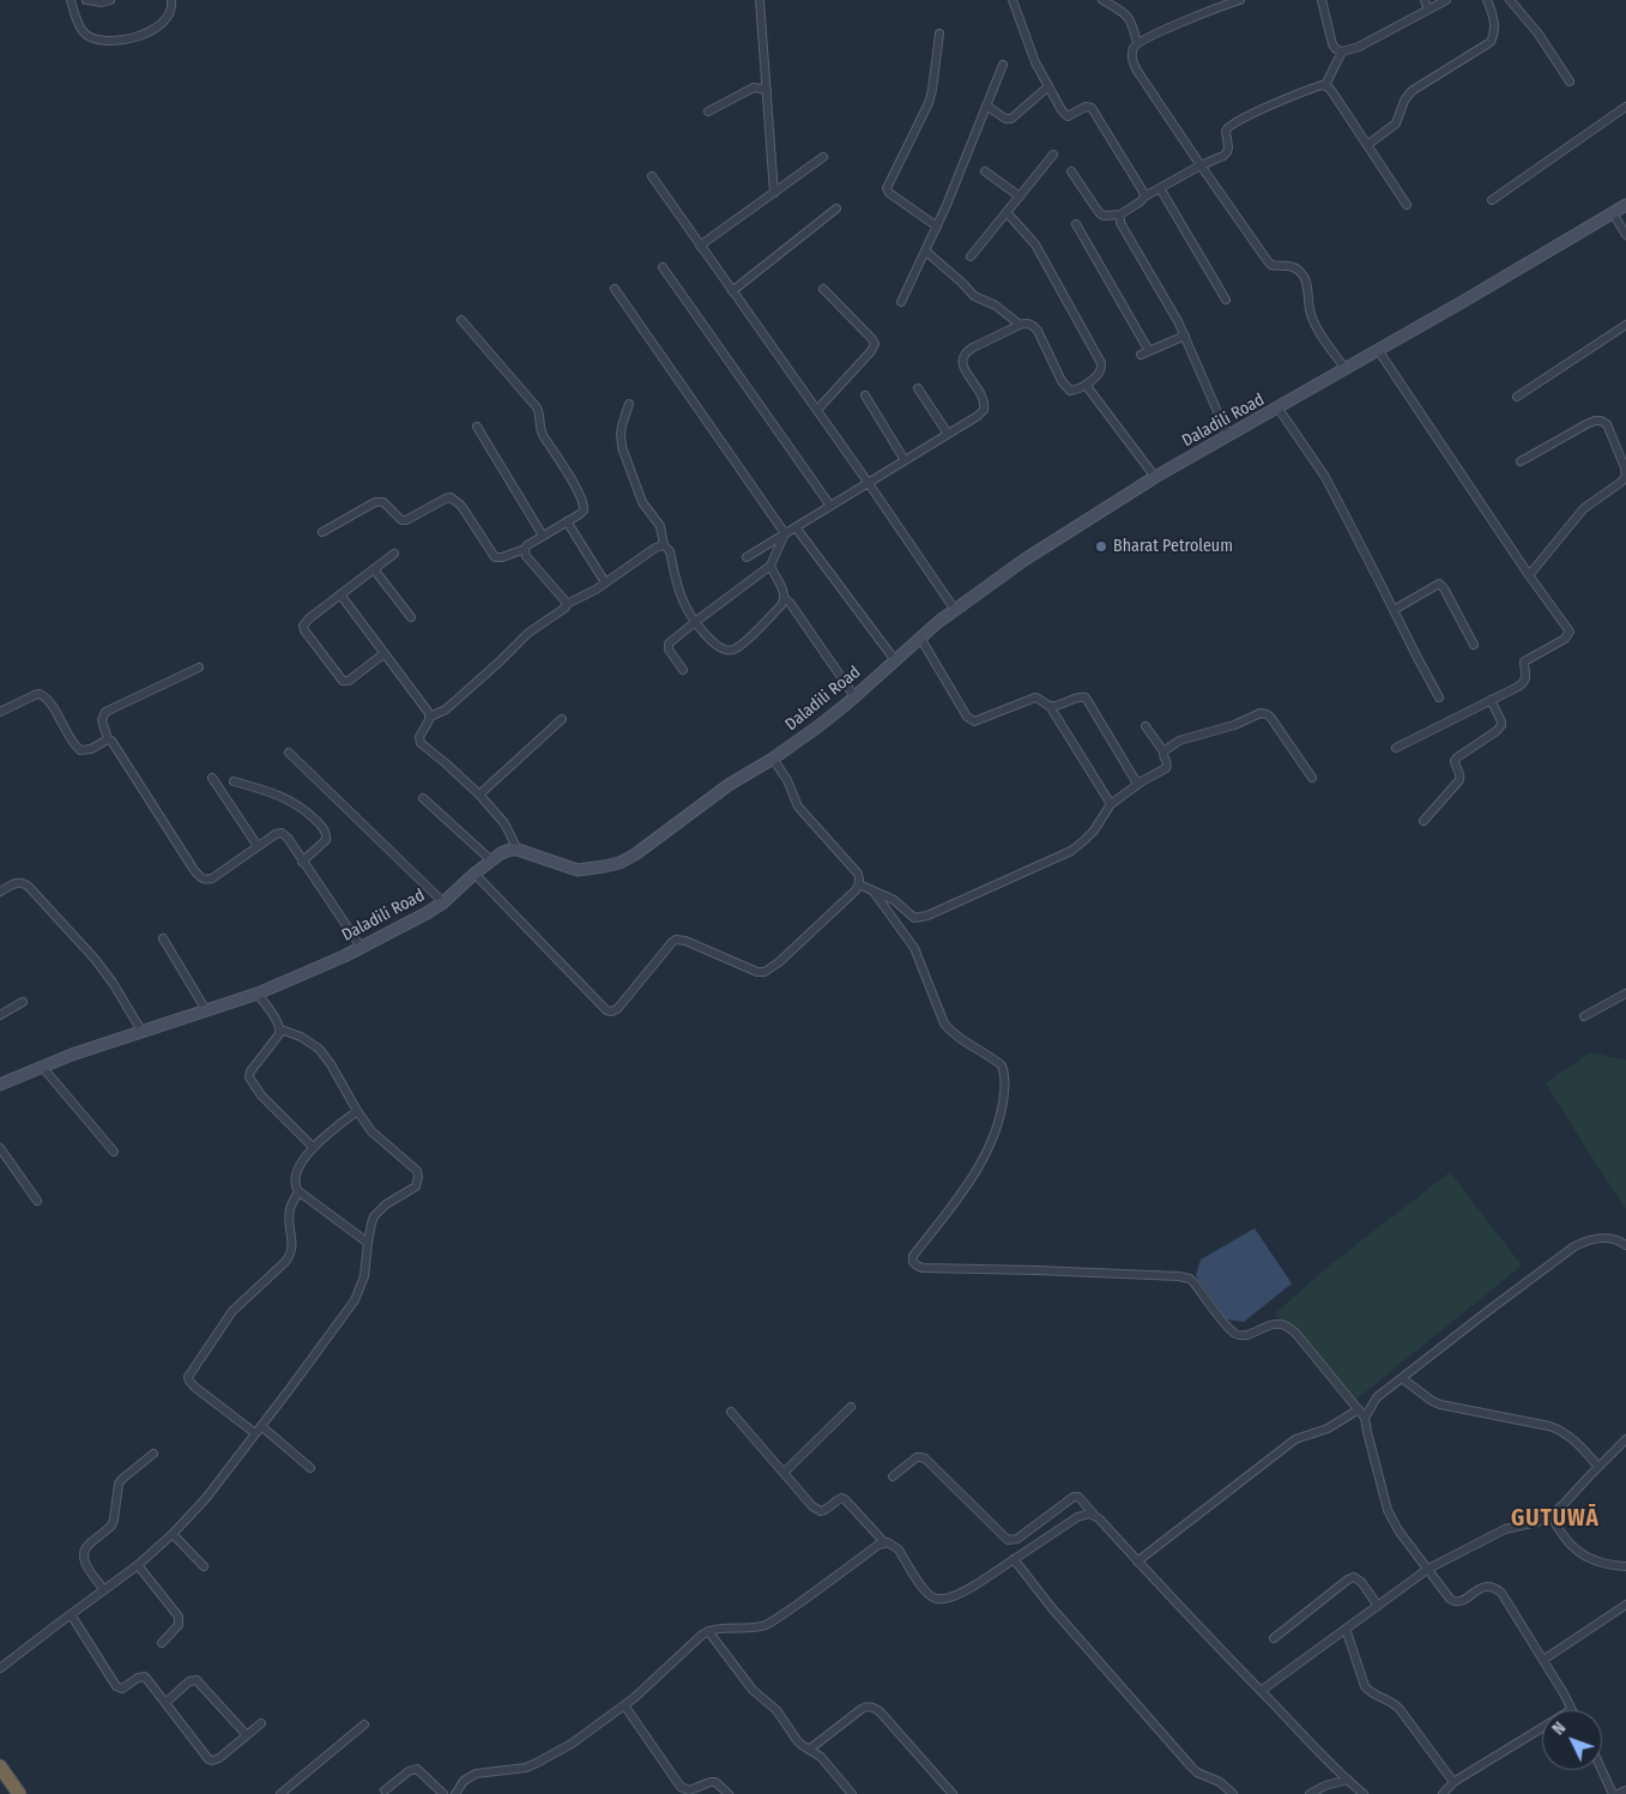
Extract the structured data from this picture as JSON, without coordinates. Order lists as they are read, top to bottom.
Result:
{
  "streets": {
    "main road": ["Daladili Road"]
  },
  "districts": ["GUTUWĀ"],
  "places": ["Bharat Petroleum"],
  "north": "top left"
}
